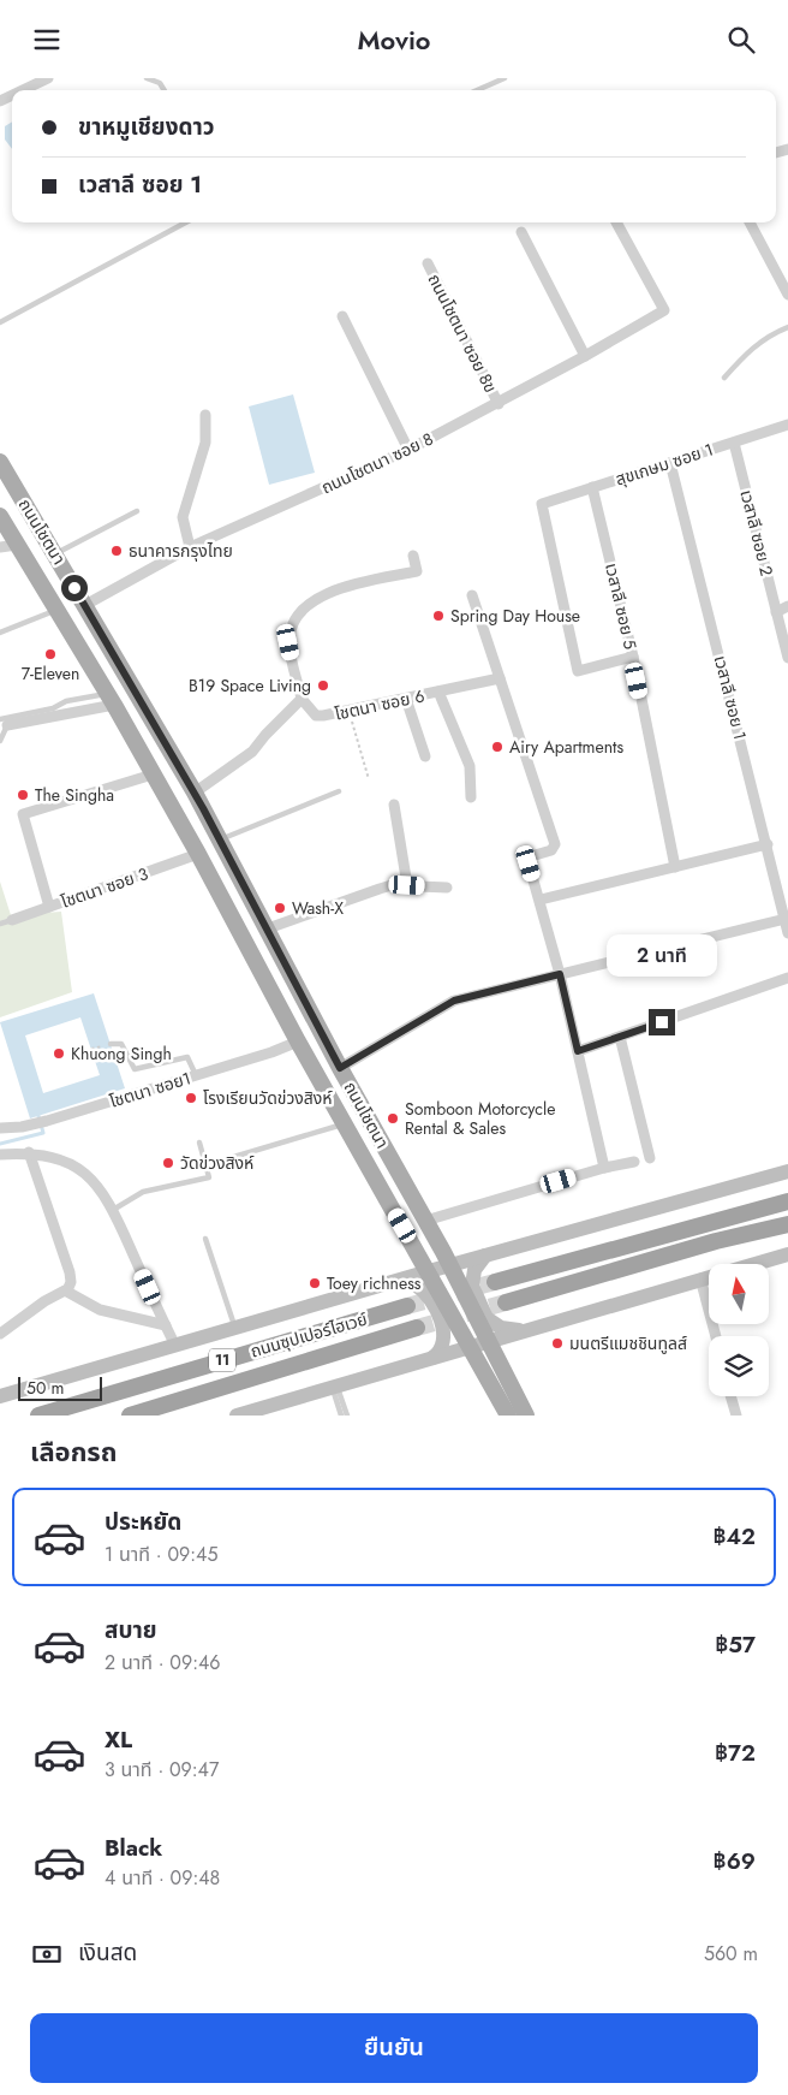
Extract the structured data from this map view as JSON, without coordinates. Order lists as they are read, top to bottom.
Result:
{
  "streets": {
    "highway": ["ถนนซุปเปอร์ไฮเวย์", "11"],
    "main road": ["ถนนโชตนา"],
    "street": [
      "ถนนโชตนา ซอย 8ข",
      "ถนนโชตนา ซอย 8",
      "สุขเกษม ซอย 1",
      "เวสาลี ซอย 2",
      "เวสาลี ซอย 5",
      "เวสาลี ซอย 1",
      "โชตนา ซอย 6",
      "โชตนา ซอย 3",
      "โชตนา ซอย1"
    ]
  },
  "crossings": [
    ["ถนนโชตนา ซอย 8ข", "ถนนโชตนา ซอย 8"],
    ["ถนนโชตนา ซอย 8", "ถนนโชตนา"],
    ["สุขเกษม ซอย 1", "เวสาลี ซอย 2"],
    ["สุขเกษม ซอย 1", "เวสาลี ซอย 5"],
    ["สุขเกษม ซอย 1", "เวสาลี ซอย 1"],
    ["ถนนโชตนา", "โชตนา ซอย 3"],
    ["ถนนโชตนา", "โชตนา ซอย1"]
  ],
  "places": [
    "ธนาคารกรุงไทย",
    "Spring Day House",
    "7-Eleven",
    "B19 Space Living",
    "Airy Apartments",
    "The Singha",
    "Wash-X",
    "Khuong Singh",
    "โรงเรียนวัดข่วงสิงห์",
    "Somboon Motorcycle Rental & Sales",
    "วัดข่วงสิงห์",
    "Toey richness",
    "มนตรีแมชชินทูลส์"
  ],
  "scale_bar": "50 m",
  "north": "top",
  "page": {
    "header": "Movio",
    "banner": ["ขาหมูเชียงดาว", "เวสาลี ซอย 1"],
    "bubble": "2 นาที",
    "scale": "50 m",
    "heading": "เลือกรถ",
    "list": [
      {
        "name": "ประหยัด",
        "note": "1 นาที · 09:45",
        "value": "฿42"
      },
      {
        "name": "สบาย",
        "note": "2 นาที · 09:46",
        "value": "฿57"
      },
      {
        "name": "XL",
        "note": "3 นาที · 09:47",
        "value": "฿72"
      },
      {
        "name": "Black",
        "note": "4 นาที · 09:48",
        "value": "฿69"
      }
    ],
    "pay": ["เงินสด", "560 m"],
    "buttons": "ยืนยัน"
  }
}
